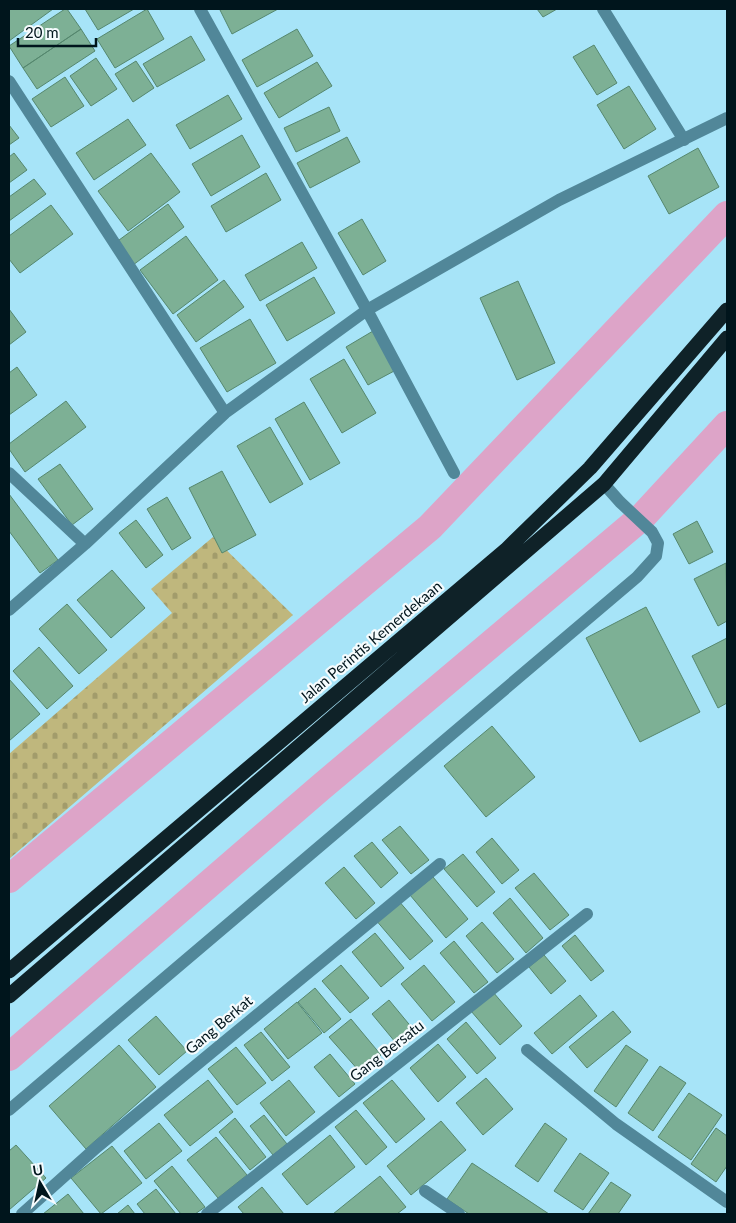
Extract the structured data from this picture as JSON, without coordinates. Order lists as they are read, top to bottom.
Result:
{
  "streets": {
    "highway": ["Jalan Perintis Kemerdekaan"],
    "street": ["Gang Berkat", "Gang Bersatu"]
  },
  "scale_bar": "20 m",
  "north": "top"
}
